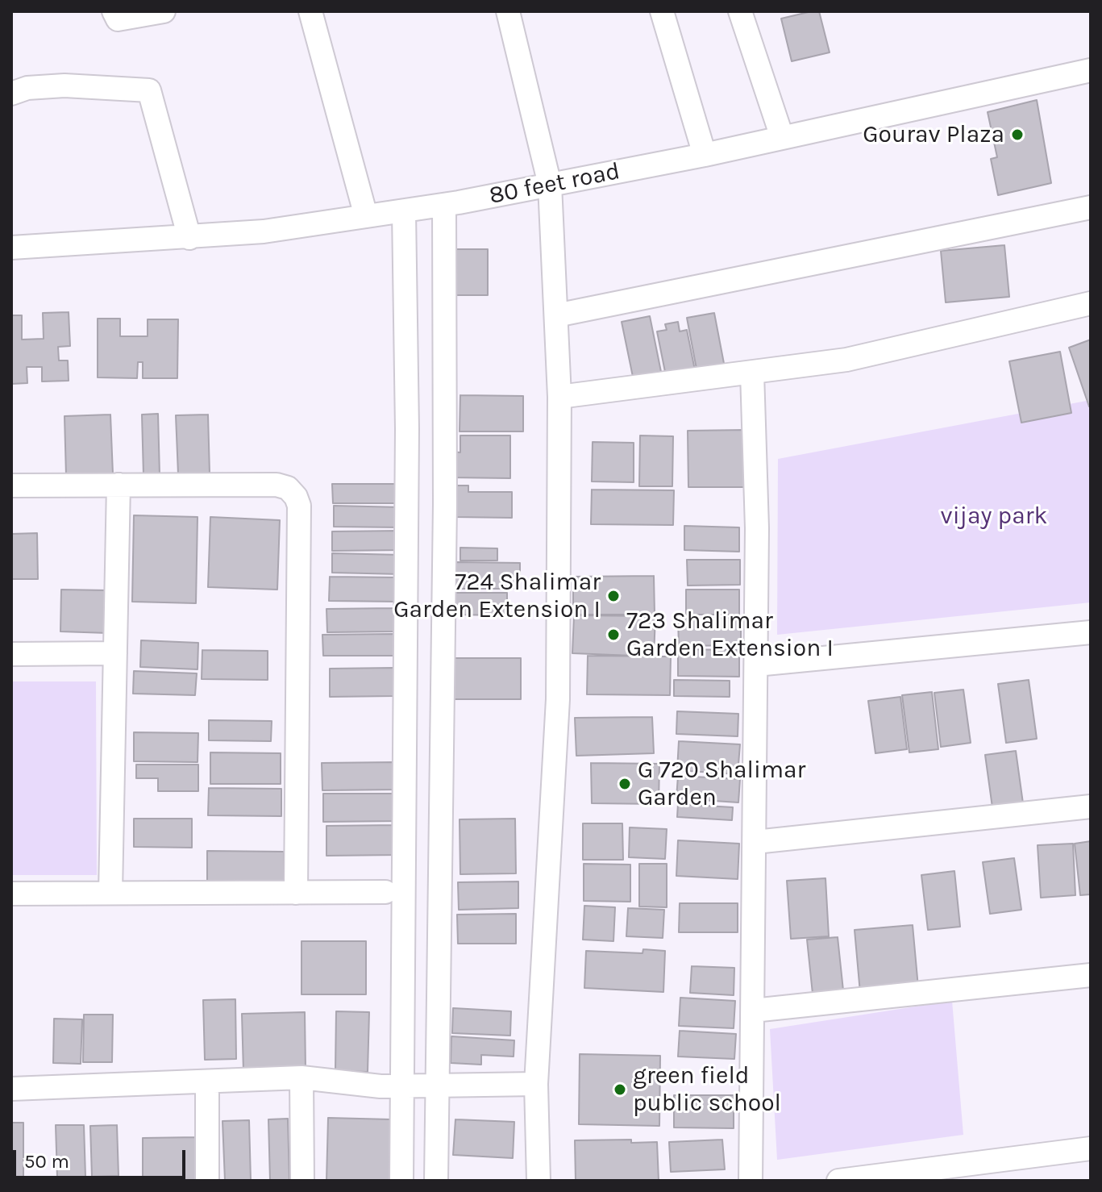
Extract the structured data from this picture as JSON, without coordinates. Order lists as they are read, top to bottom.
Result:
{
  "streets": {
    "street": ["80 feet road"]
  },
  "parks": ["vijay park"],
  "places": [
    "Gourav Plaza",
    "724 Shalimar Garden Extension I",
    "723 Shalimar Garden Extension I",
    "G 720 Shalimar Garden",
    "green field public school"
  ],
  "scale_bar": "50 m"
}
